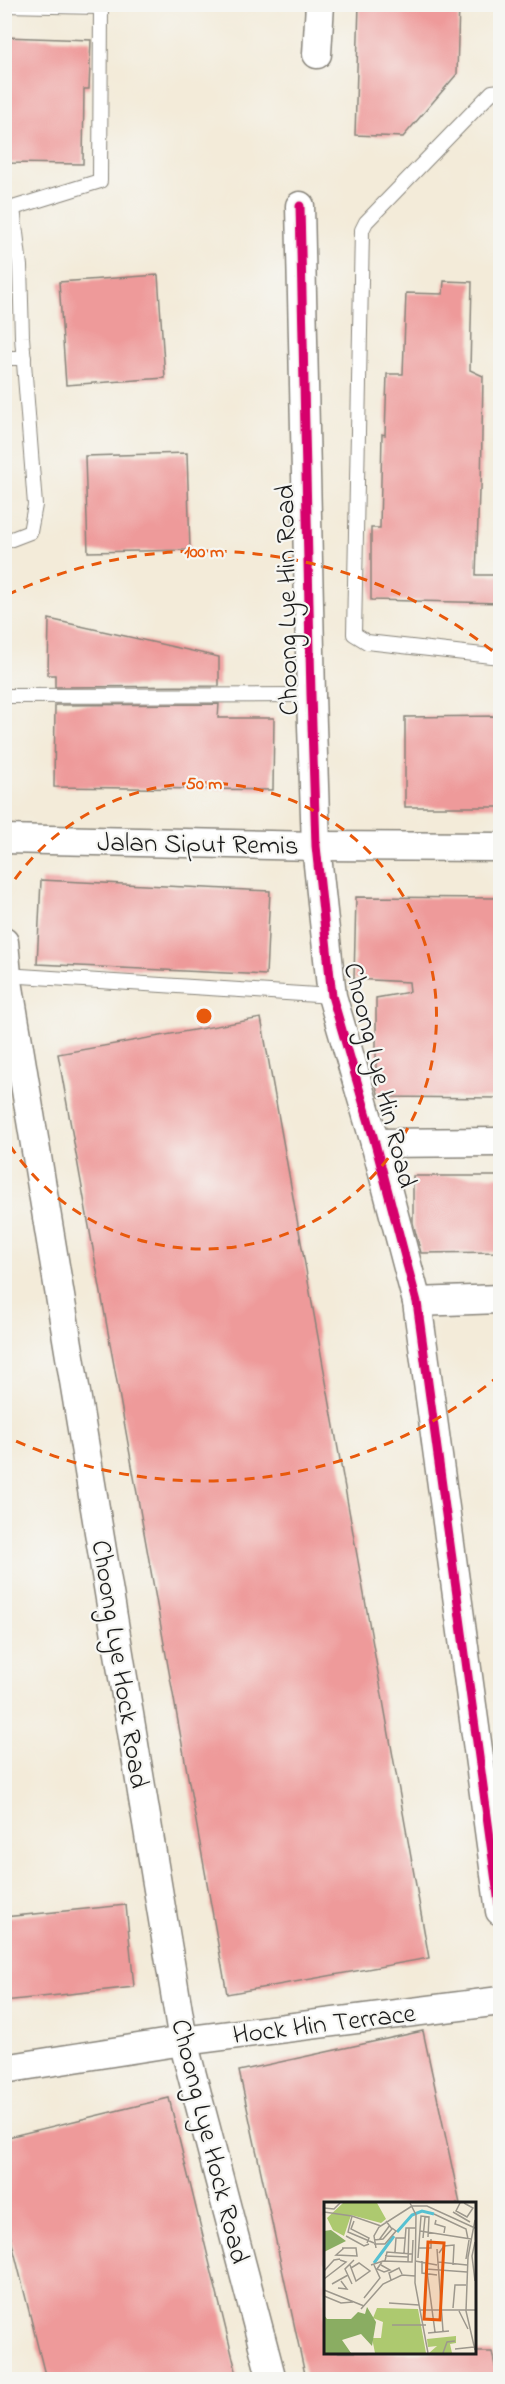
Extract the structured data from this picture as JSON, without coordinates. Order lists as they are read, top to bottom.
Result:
{
  "streets": {
    "street": [
      "Choong Lye Hin Road",
      "Jalan Siput Remis",
      "Choong Lye Hock Road",
      "Hock Hin Terrace"
    ]
  },
  "crossings": [
    ["Choong Lye Hin Road", "Jalan Siput Remis"],
    ["Choong Lye Hock Road", "Hock Hin Terrace"]
  ],
  "rings": ["100 m", "50 m"]
}
